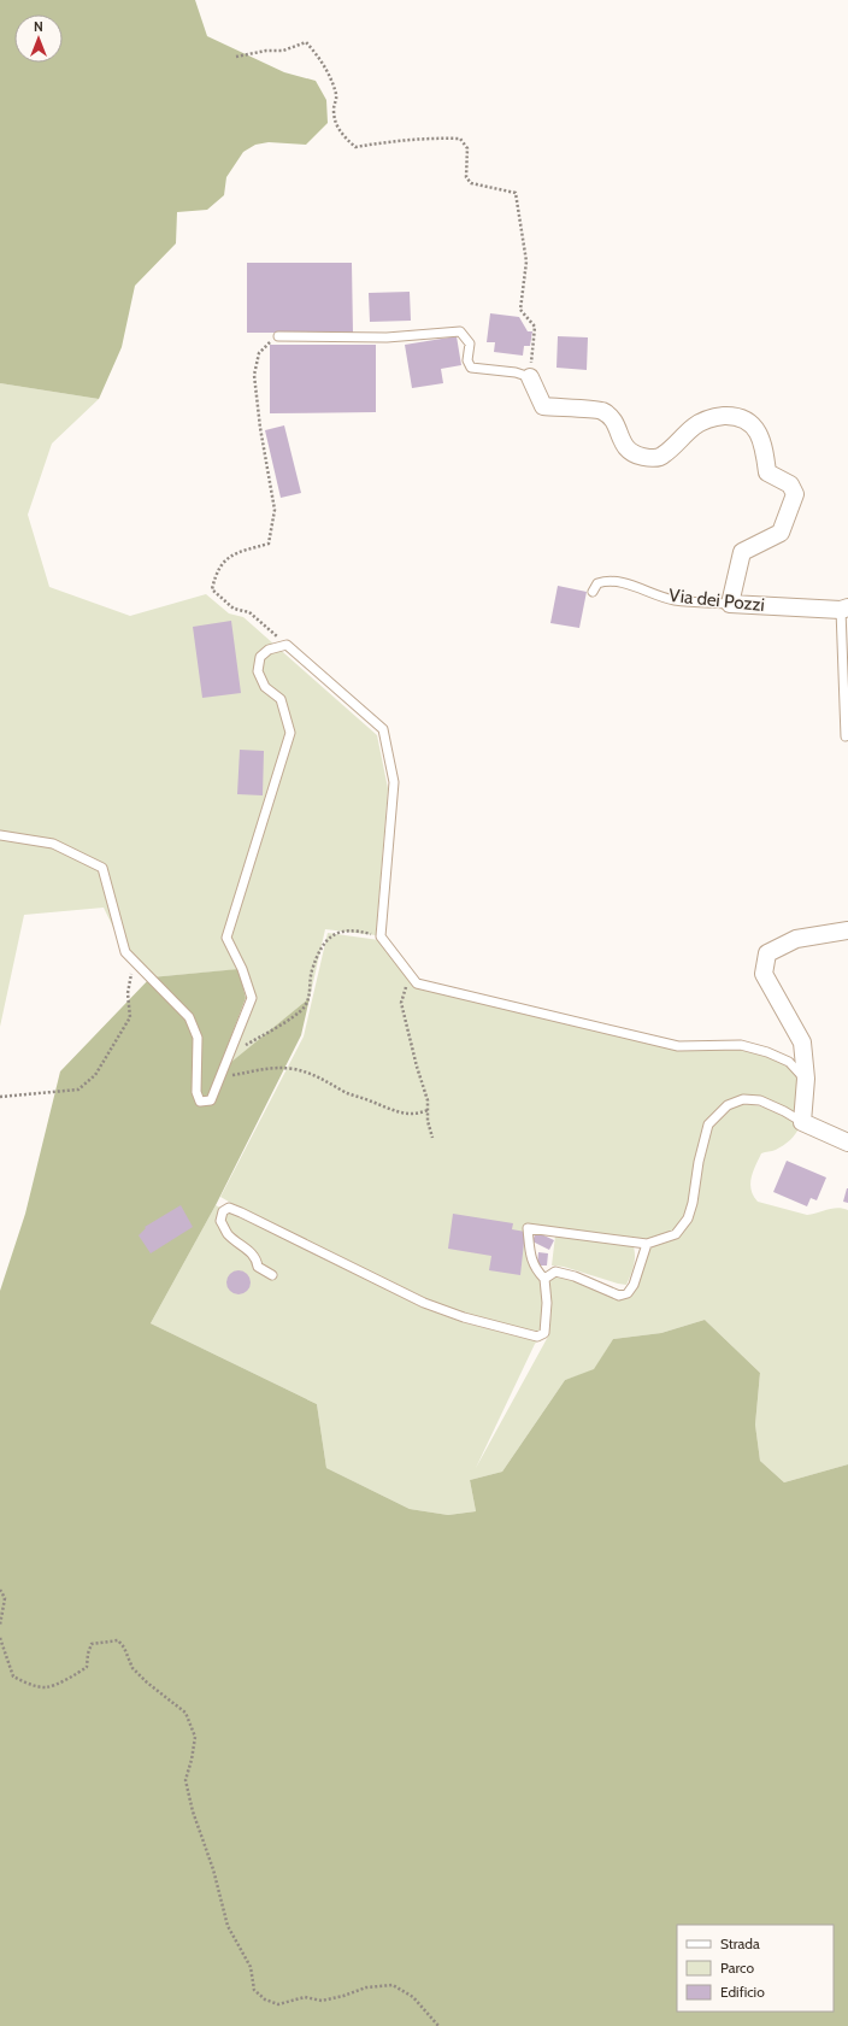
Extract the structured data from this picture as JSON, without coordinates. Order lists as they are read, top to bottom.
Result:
{
  "streets": {
    "street": ["Via dei Pozzi"]
  },
  "legend": ["Strada", "Parco", "Edificio"],
  "north": "top"
}
